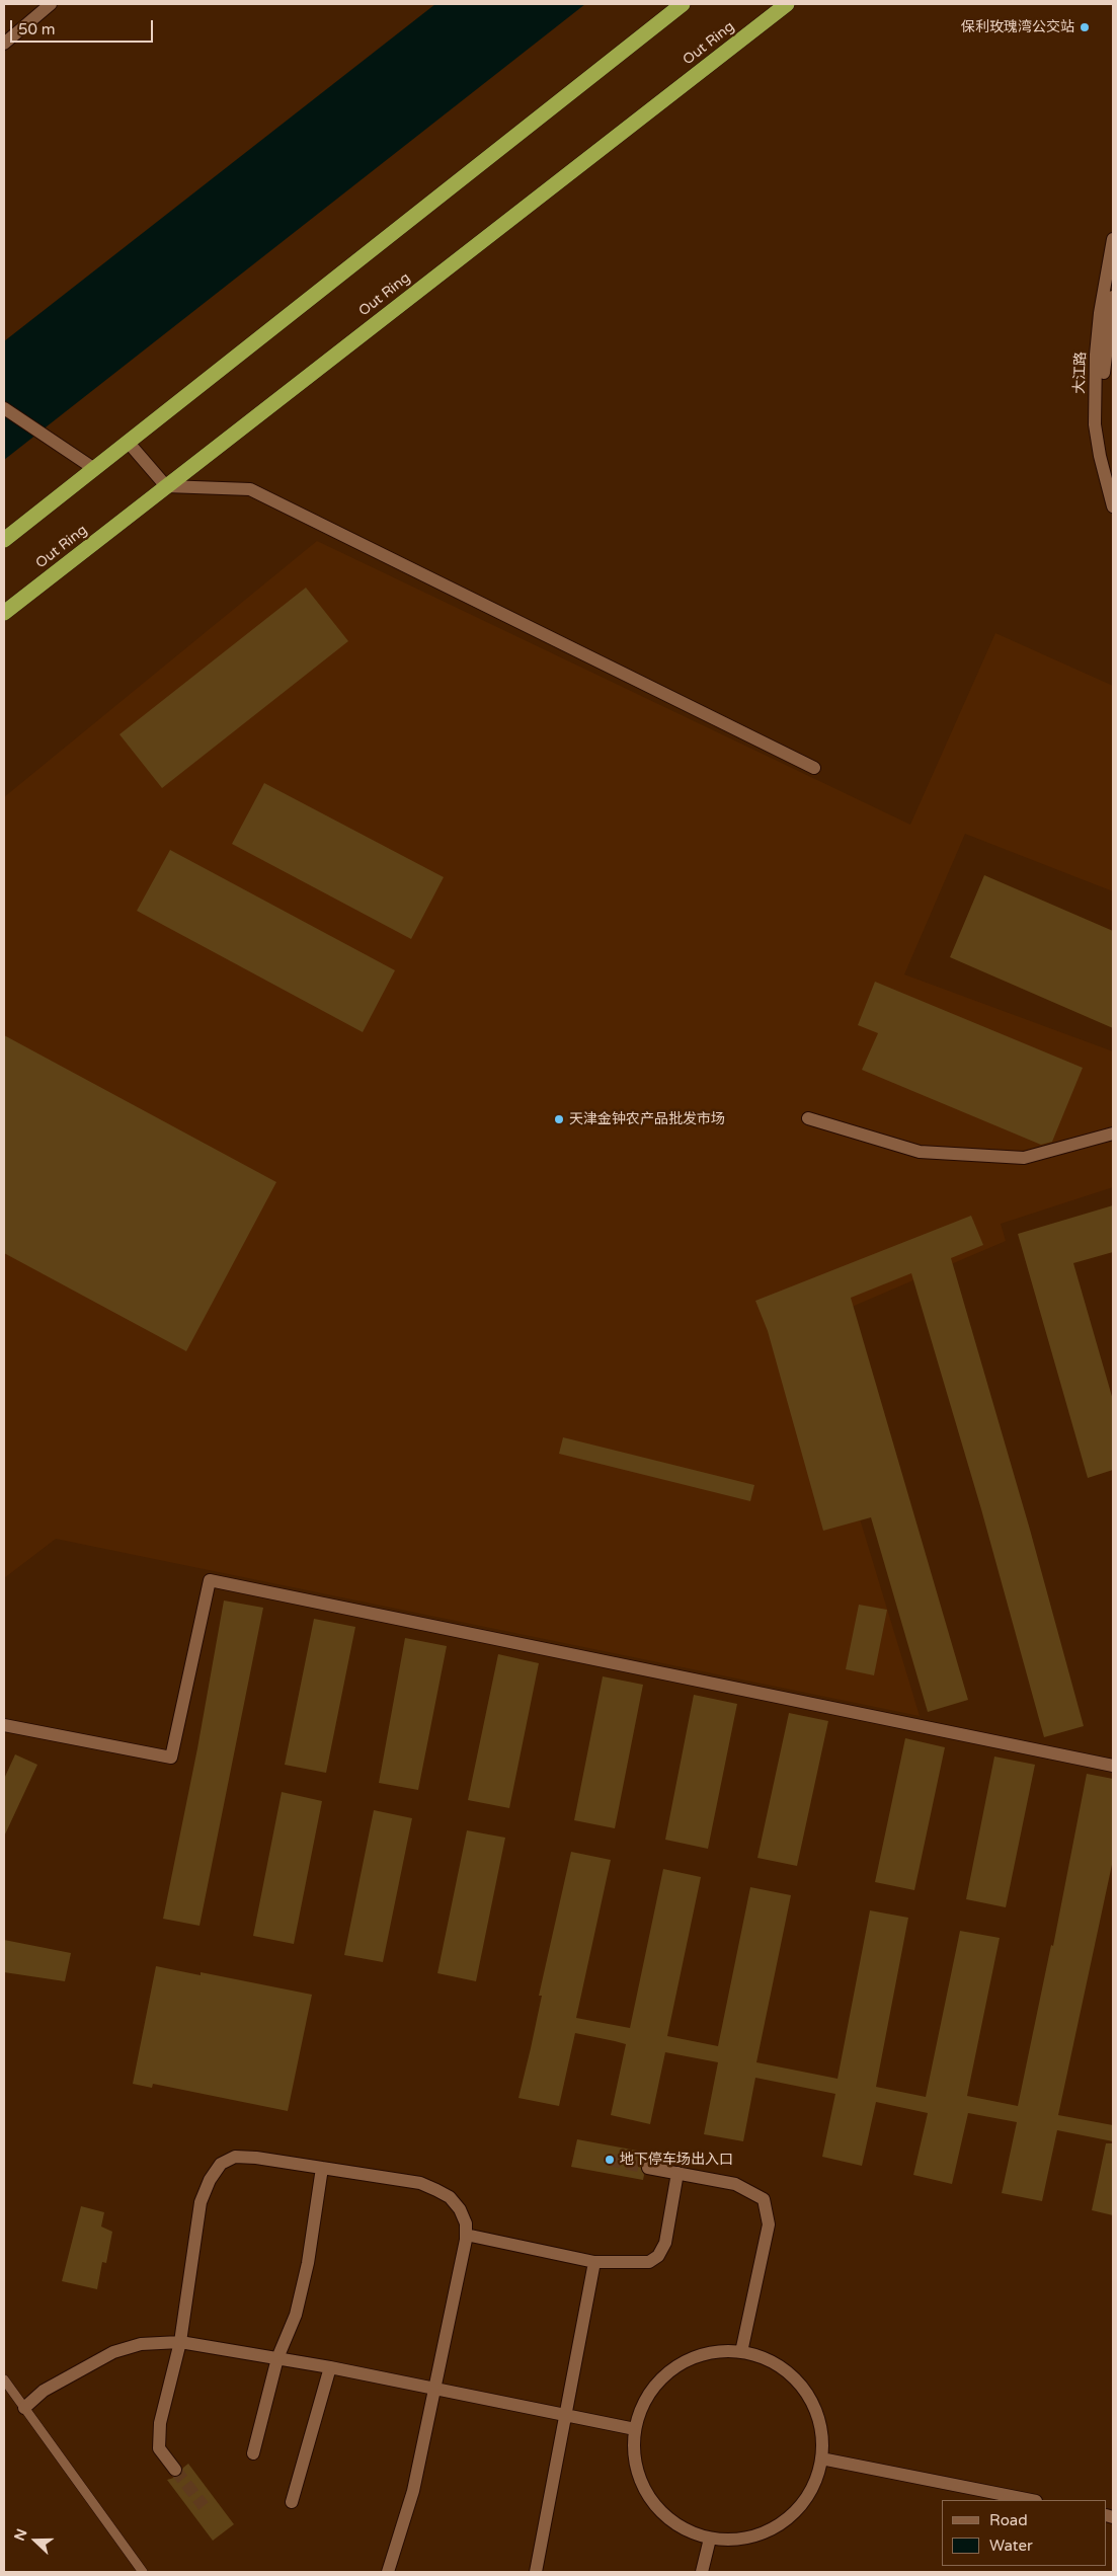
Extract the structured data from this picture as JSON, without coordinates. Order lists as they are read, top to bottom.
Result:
{
  "streets": {
    "highway": ["Out Ring"],
    "street": ["大江路"]
  },
  "places": ["保利玫瑰湾公交站", "天津金钟农产品批发市场", "地下停车场出入口"],
  "legend": ["Road", "Water"],
  "scale_bar": "50 m",
  "north": "left"
}
